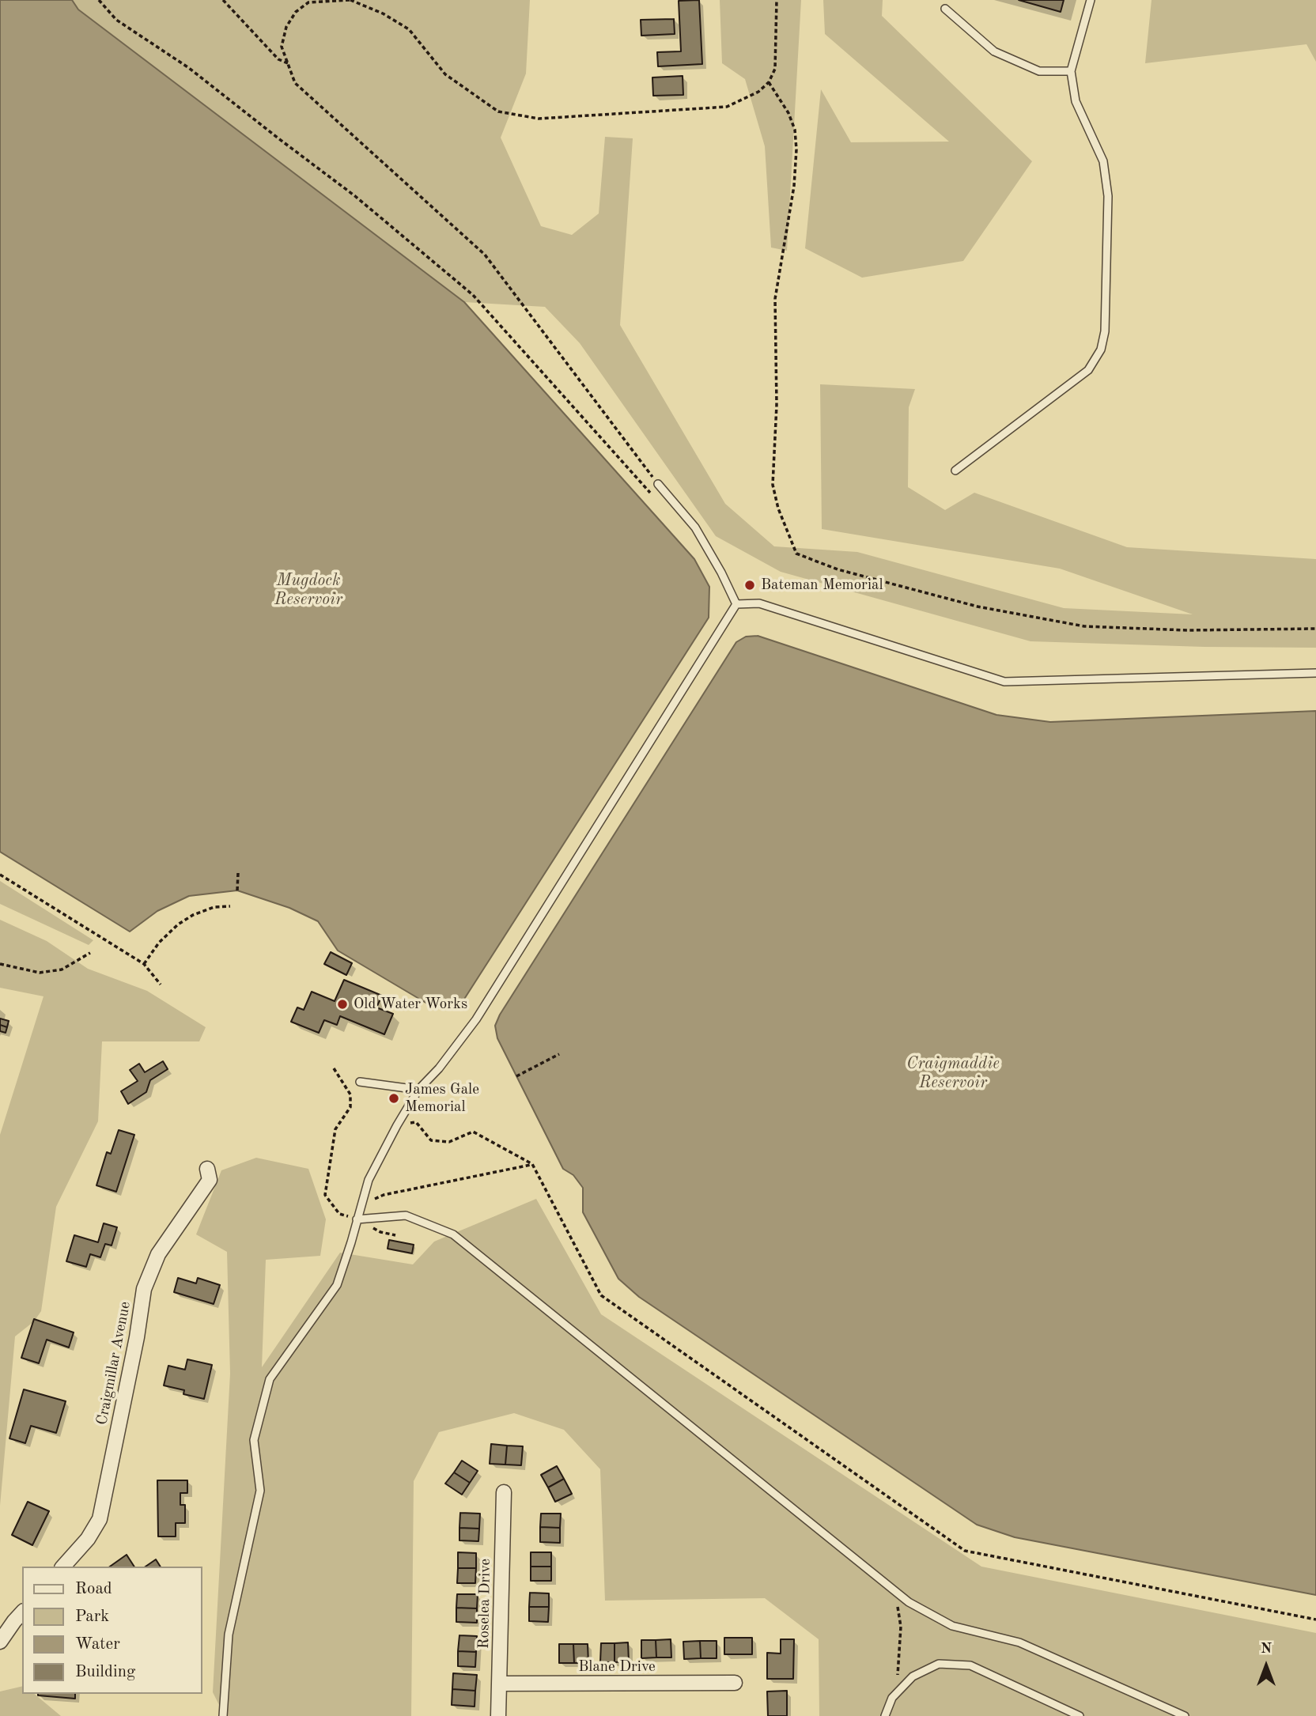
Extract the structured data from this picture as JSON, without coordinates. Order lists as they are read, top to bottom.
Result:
{
  "streets": {
    "street": ["Craigmillar Avenue", "Roselea Drive", "Blane Drive"]
  },
  "crossings": [
    ["Roselea Drive", "Blane Drive"]
  ],
  "water": ["Mugdock Reservoir", "Craigmaddie Reservoir"],
  "places": ["Bateman Memorial", "Old Water Works", "James Gale Memorial"],
  "legend": [
    "Road",
    "Park",
    "Water",
    "Building"
  ],
  "north": "top"
}
